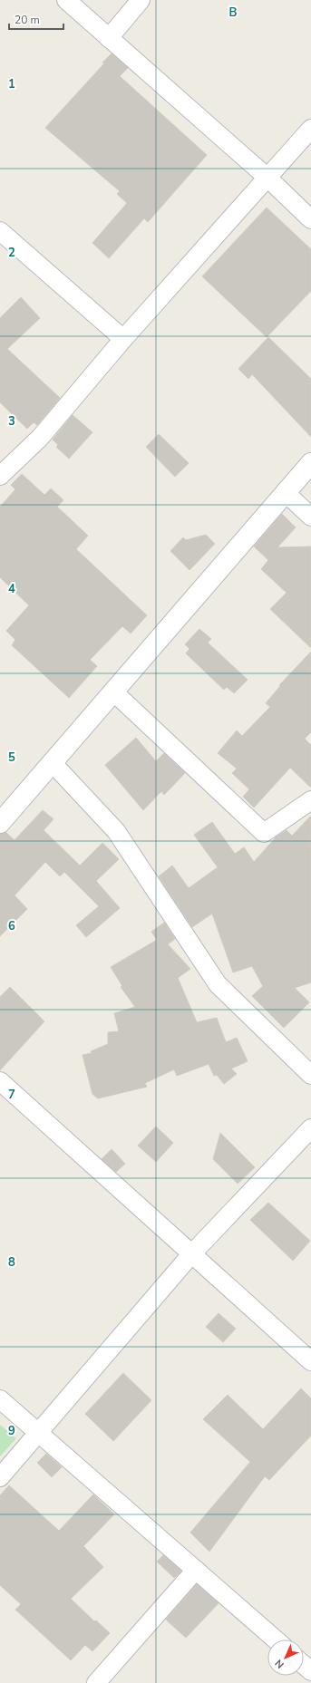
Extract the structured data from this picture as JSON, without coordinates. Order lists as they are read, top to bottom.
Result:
{
  "scale_bar": "20 m",
  "north": "bottom left",
  "grid": {
    "columns": ["B"],
    "rows": [
      "1",
      "2",
      "3",
      "4",
      "5",
      "6",
      "7",
      "8",
      "9"
    ]
  }
}
